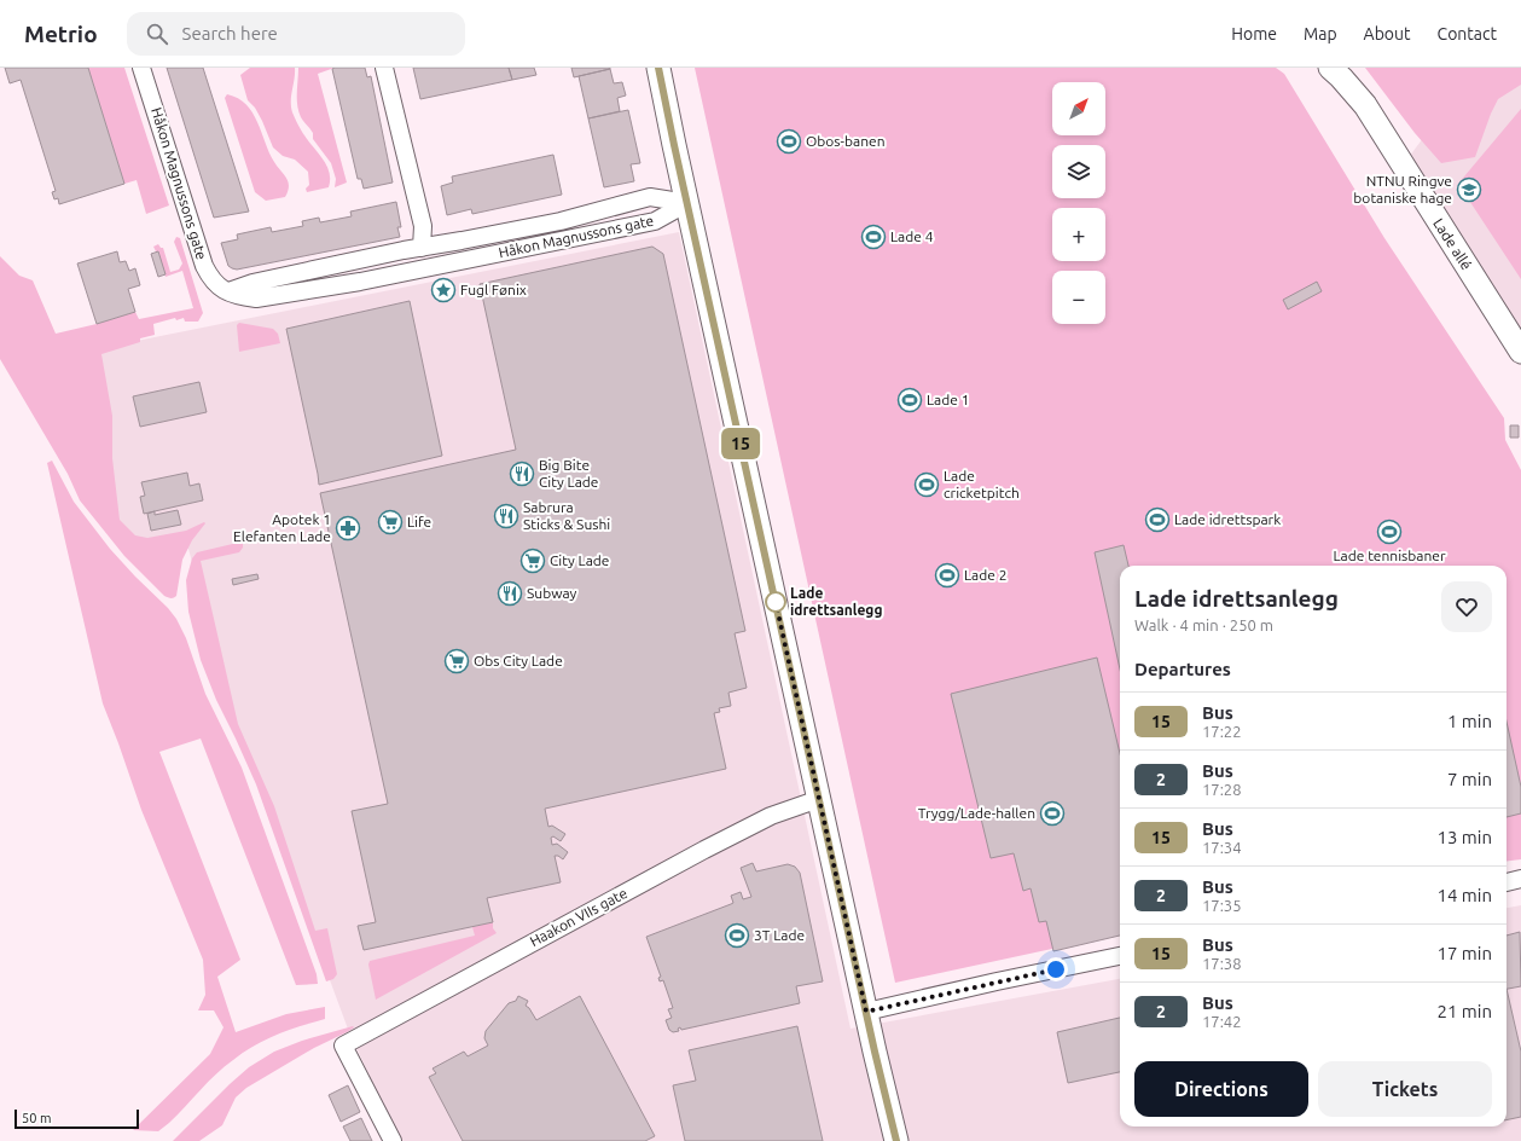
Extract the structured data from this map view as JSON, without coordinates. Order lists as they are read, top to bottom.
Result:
{
  "streets": {
    "main road": ["Lade allé"],
    "street": ["Håkon Magnussons gate", "Haakon VIIs gate"]
  },
  "places": {
    "sports": [
      "Obos-banen",
      "Lade 4",
      "Lade 1",
      "Lade cricketpitch",
      "Lade idrettspark",
      "Lade tennisbaner",
      "Lade 2",
      "Trygg/Lade-hallen",
      "3T Lade"
    ],
    "school or university": ["NTNU Ringve botaniske hage"],
    "place": ["Fugl Fønix"],
    "restaurant": ["Big Bite City Lade", "Sabrura Sticks & Sushi", "Subway"],
    "supermarket": ["Life", "City Lade", "Obs City Lade"],
    "pharmacy": ["Apotek 1 Elefanten Lade"],
    "other": ["Lade idrettsanlegg"]
  },
  "lines": ["bus line 15"],
  "scale_bar": "50 m",
  "north": "top right",
  "page": {
    "header": "Metrio",
    "search": "Search here",
    "nav": [
      "Home",
      "Map",
      "About",
      "Contact"
    ],
    "on_map": "15",
    "map_buttons": ["+", "−"],
    "heading": [
      ["Lade idrettsanlegg", "Walk · 4 min · 250 m"],
      "Departures"
    ],
    "list": [
      {
        "mark": "15",
        "name": "Bus",
        "note": "17:22",
        "value": "1 min"
      },
      {
        "mark": "2",
        "name": "Bus",
        "note": "17:28",
        "value": "7 min"
      },
      {
        "mark": "15",
        "name": "Bus",
        "note": "17:34",
        "value": "13 min"
      },
      {
        "mark": "2",
        "name": "Bus",
        "note": "17:35",
        "value": "14 min"
      },
      {
        "mark": "15",
        "name": "Bus",
        "note": "17:38",
        "value": "17 min"
      },
      {
        "mark": "2",
        "name": "Bus",
        "note": "17:42",
        "value": "21 min"
      }
    ],
    "buttons": ["Directions", "Tickets"],
    "scale": "50 m"
  }
}
